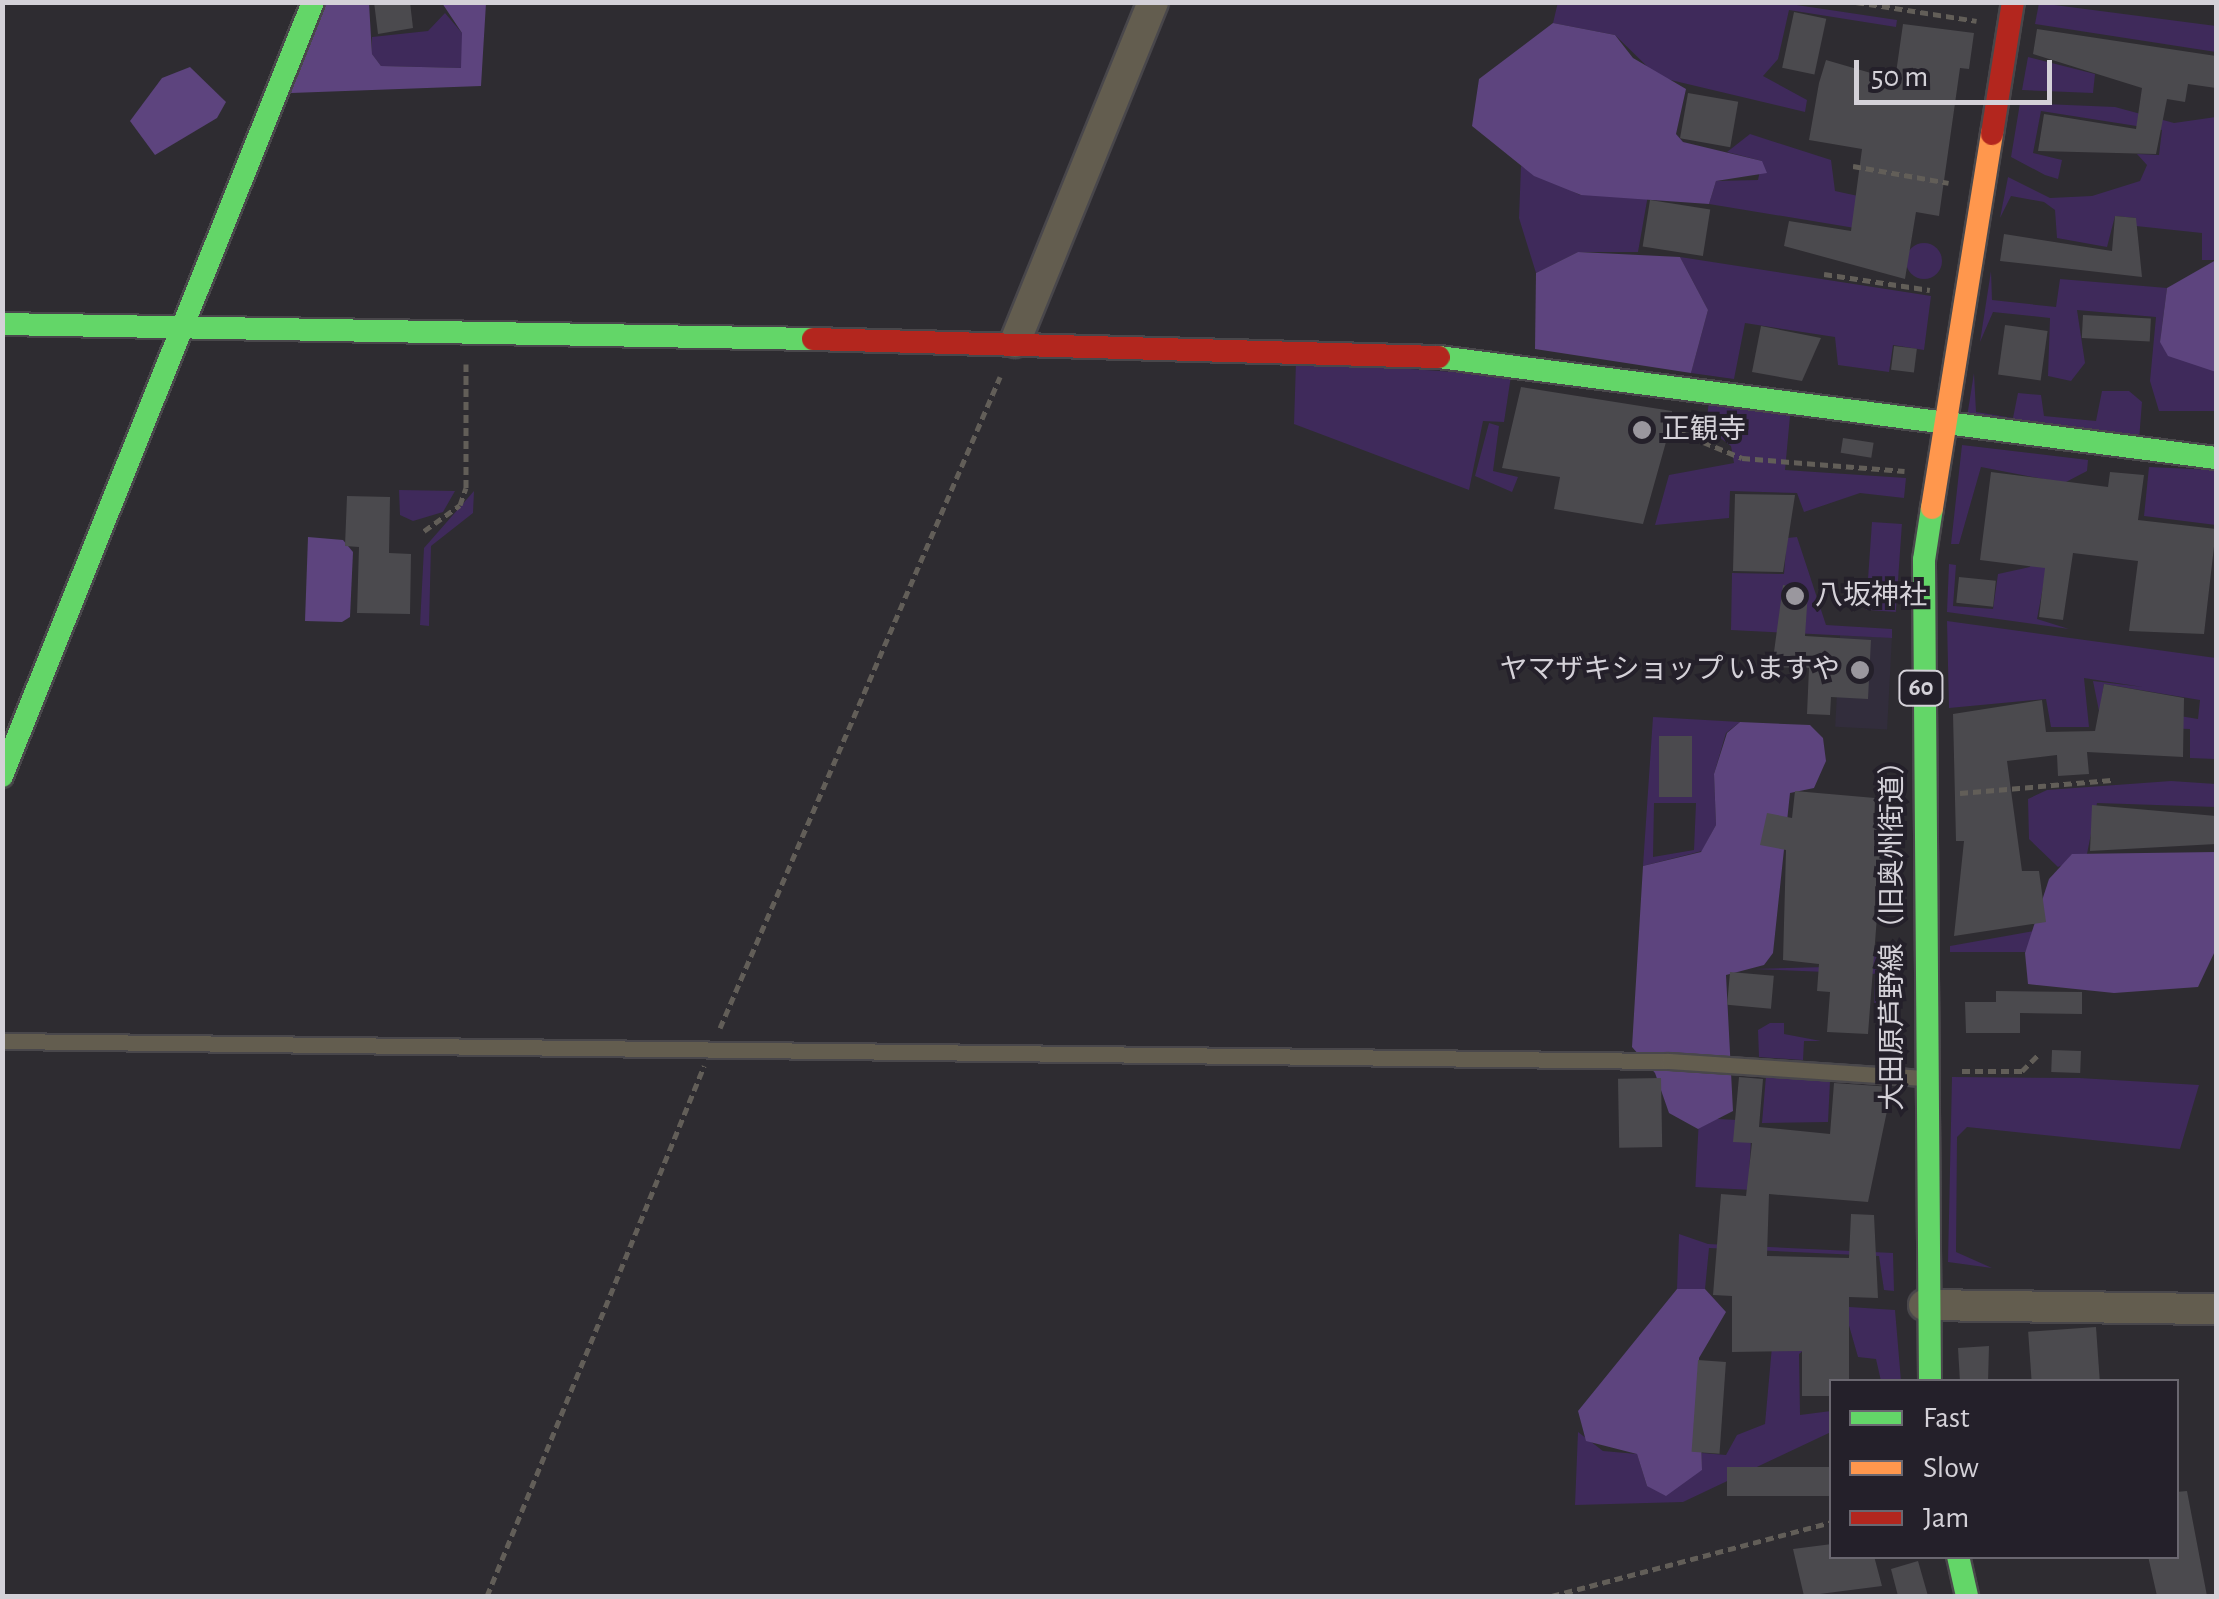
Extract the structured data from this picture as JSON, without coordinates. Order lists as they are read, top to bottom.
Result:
{
  "streets": {
    "street": ["60", "大田原芦野線（旧奥州街道）"]
  },
  "places": ["正観寺", "八坂神社", "ヤマザキショップ いますや"],
  "legend": ["Fast", "Slow", "Jam"],
  "scale_bar": "50 m"
}
